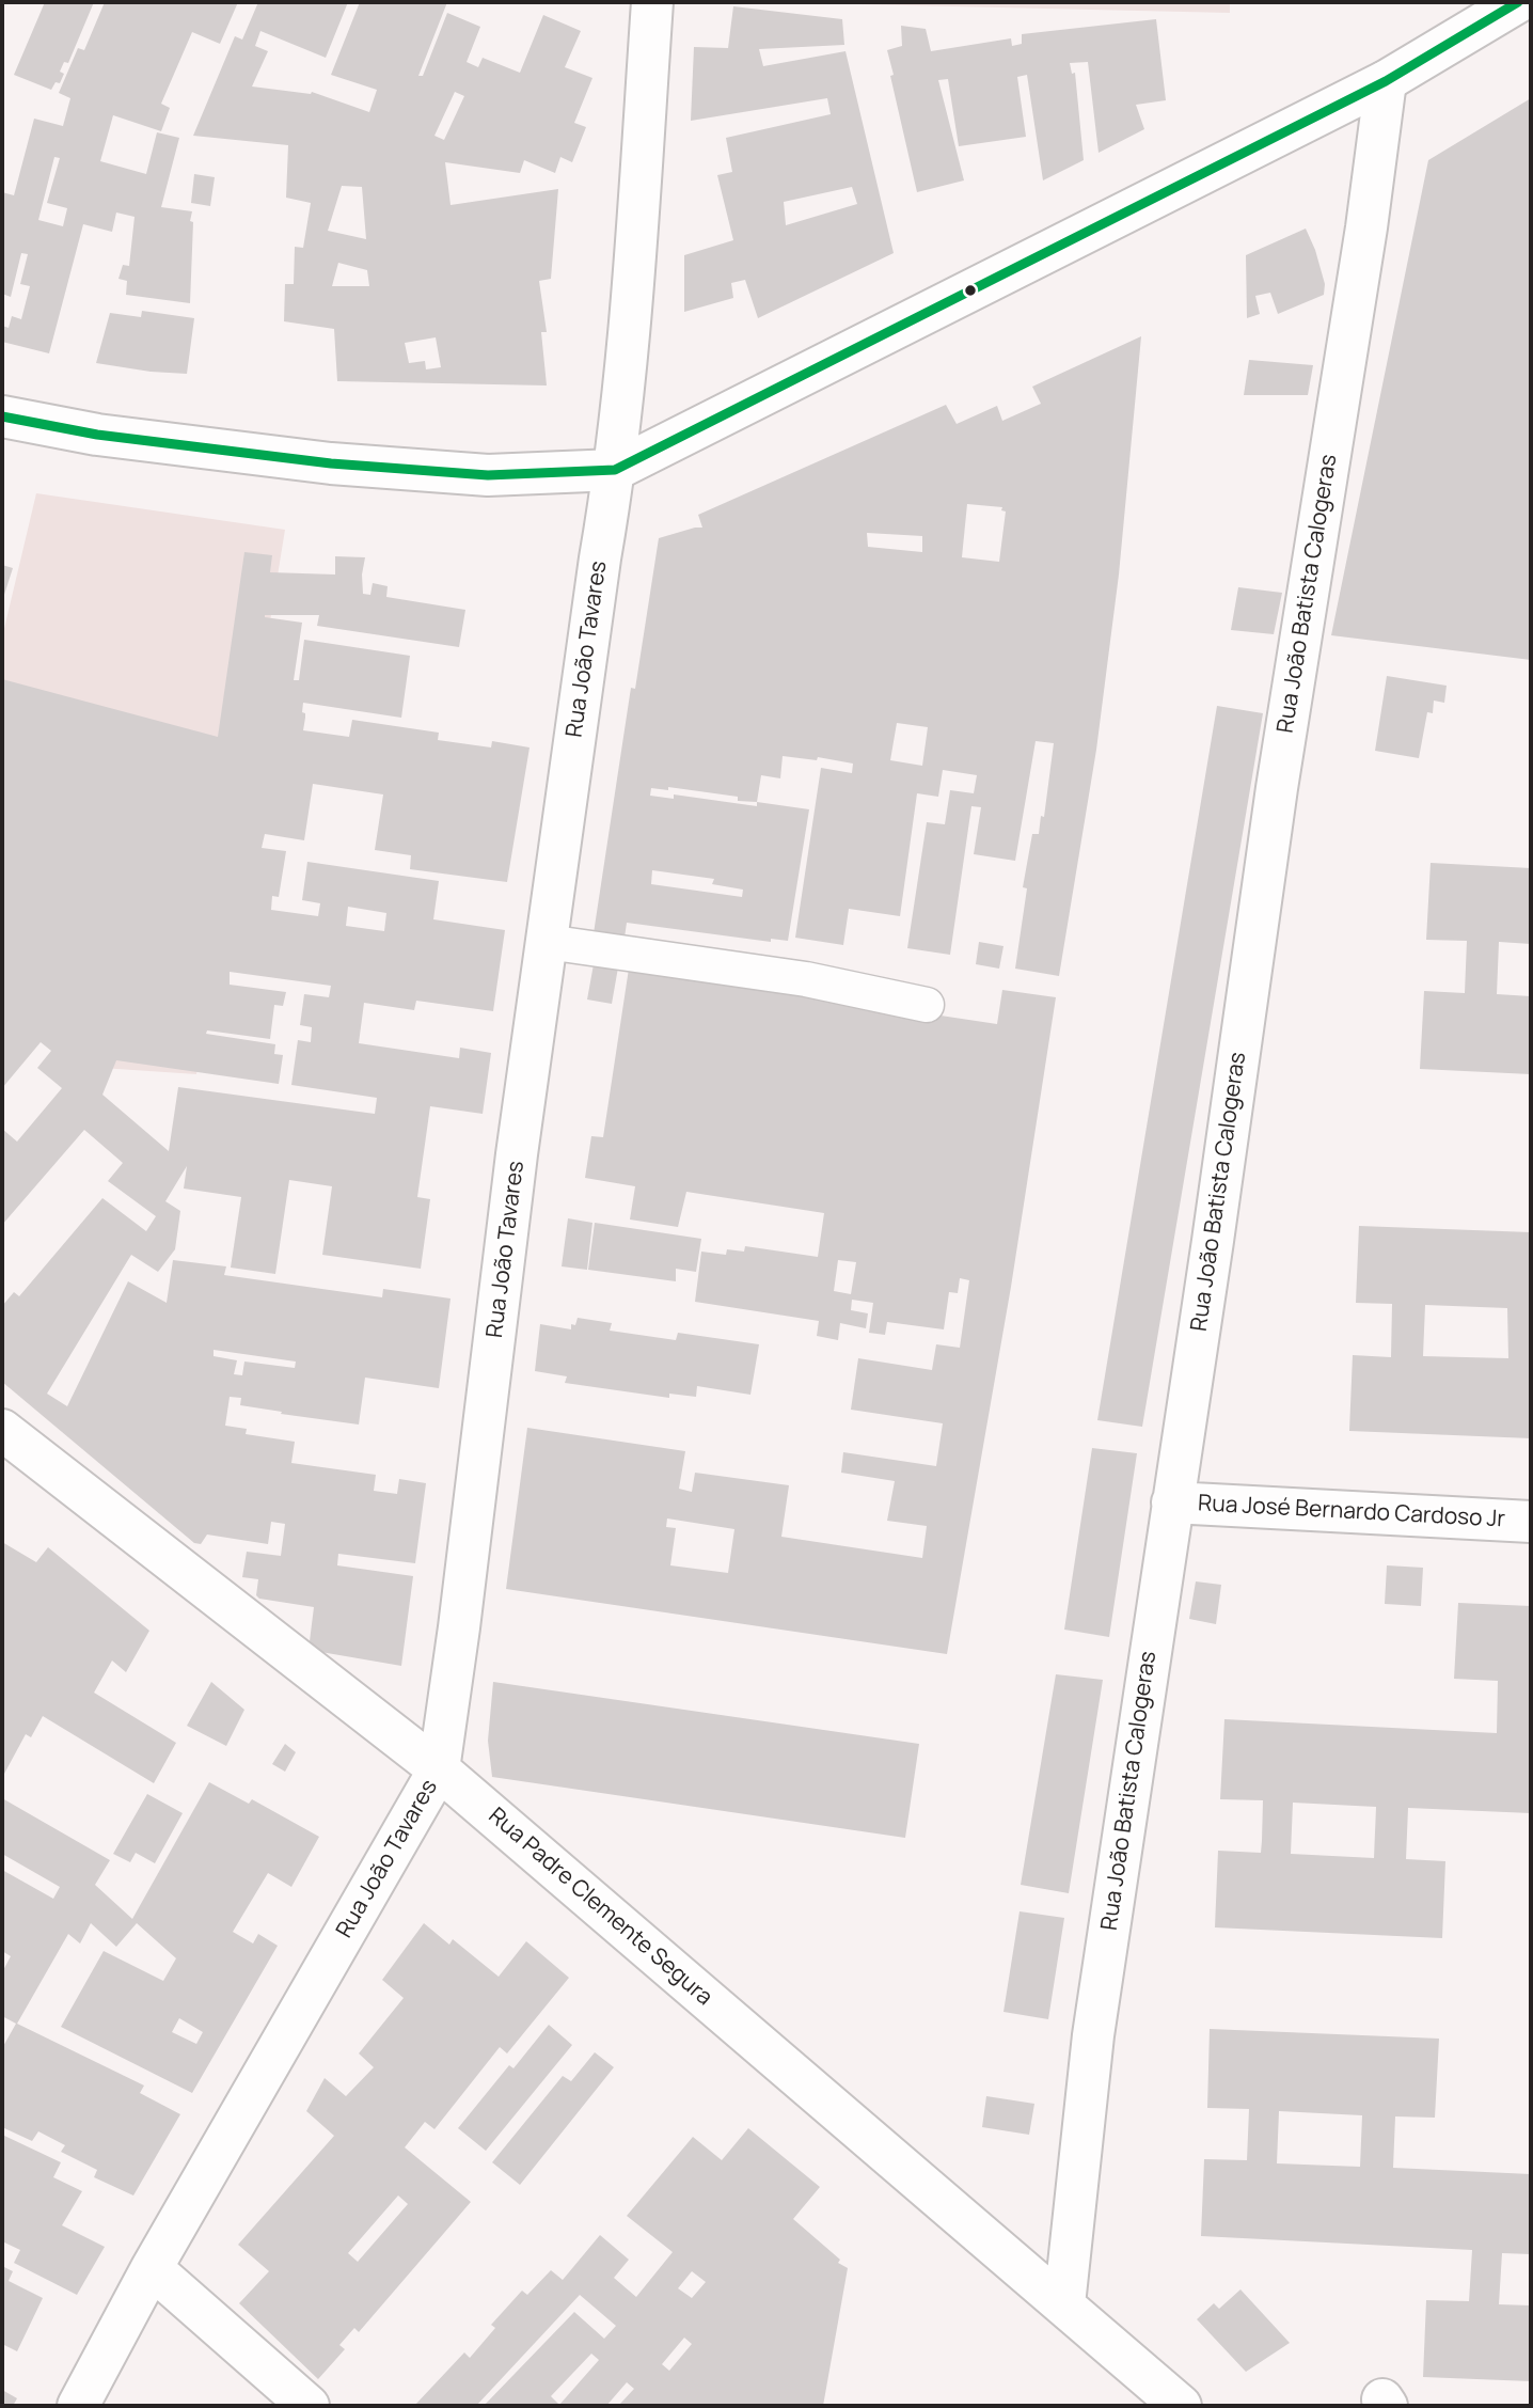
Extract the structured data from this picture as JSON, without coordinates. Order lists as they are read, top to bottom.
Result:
{
  "streets": {
    "street": [
      "Rua João Batista Calogeras",
      "Rua João Tavares",
      "Rua José Bernardo Cardoso Jr",
      "Rua Padre Clemente Segura"
    ]
  },
  "crossings": [
    ["Rua João Batista Calogeras", "Rua José Bernardo Cardoso Jr"],
    ["Rua João Batista Calogeras", "Rua Padre Clemente Segura"],
    ["Rua João Tavares", "Rua Padre Clemente Segura"]
  ]
}
